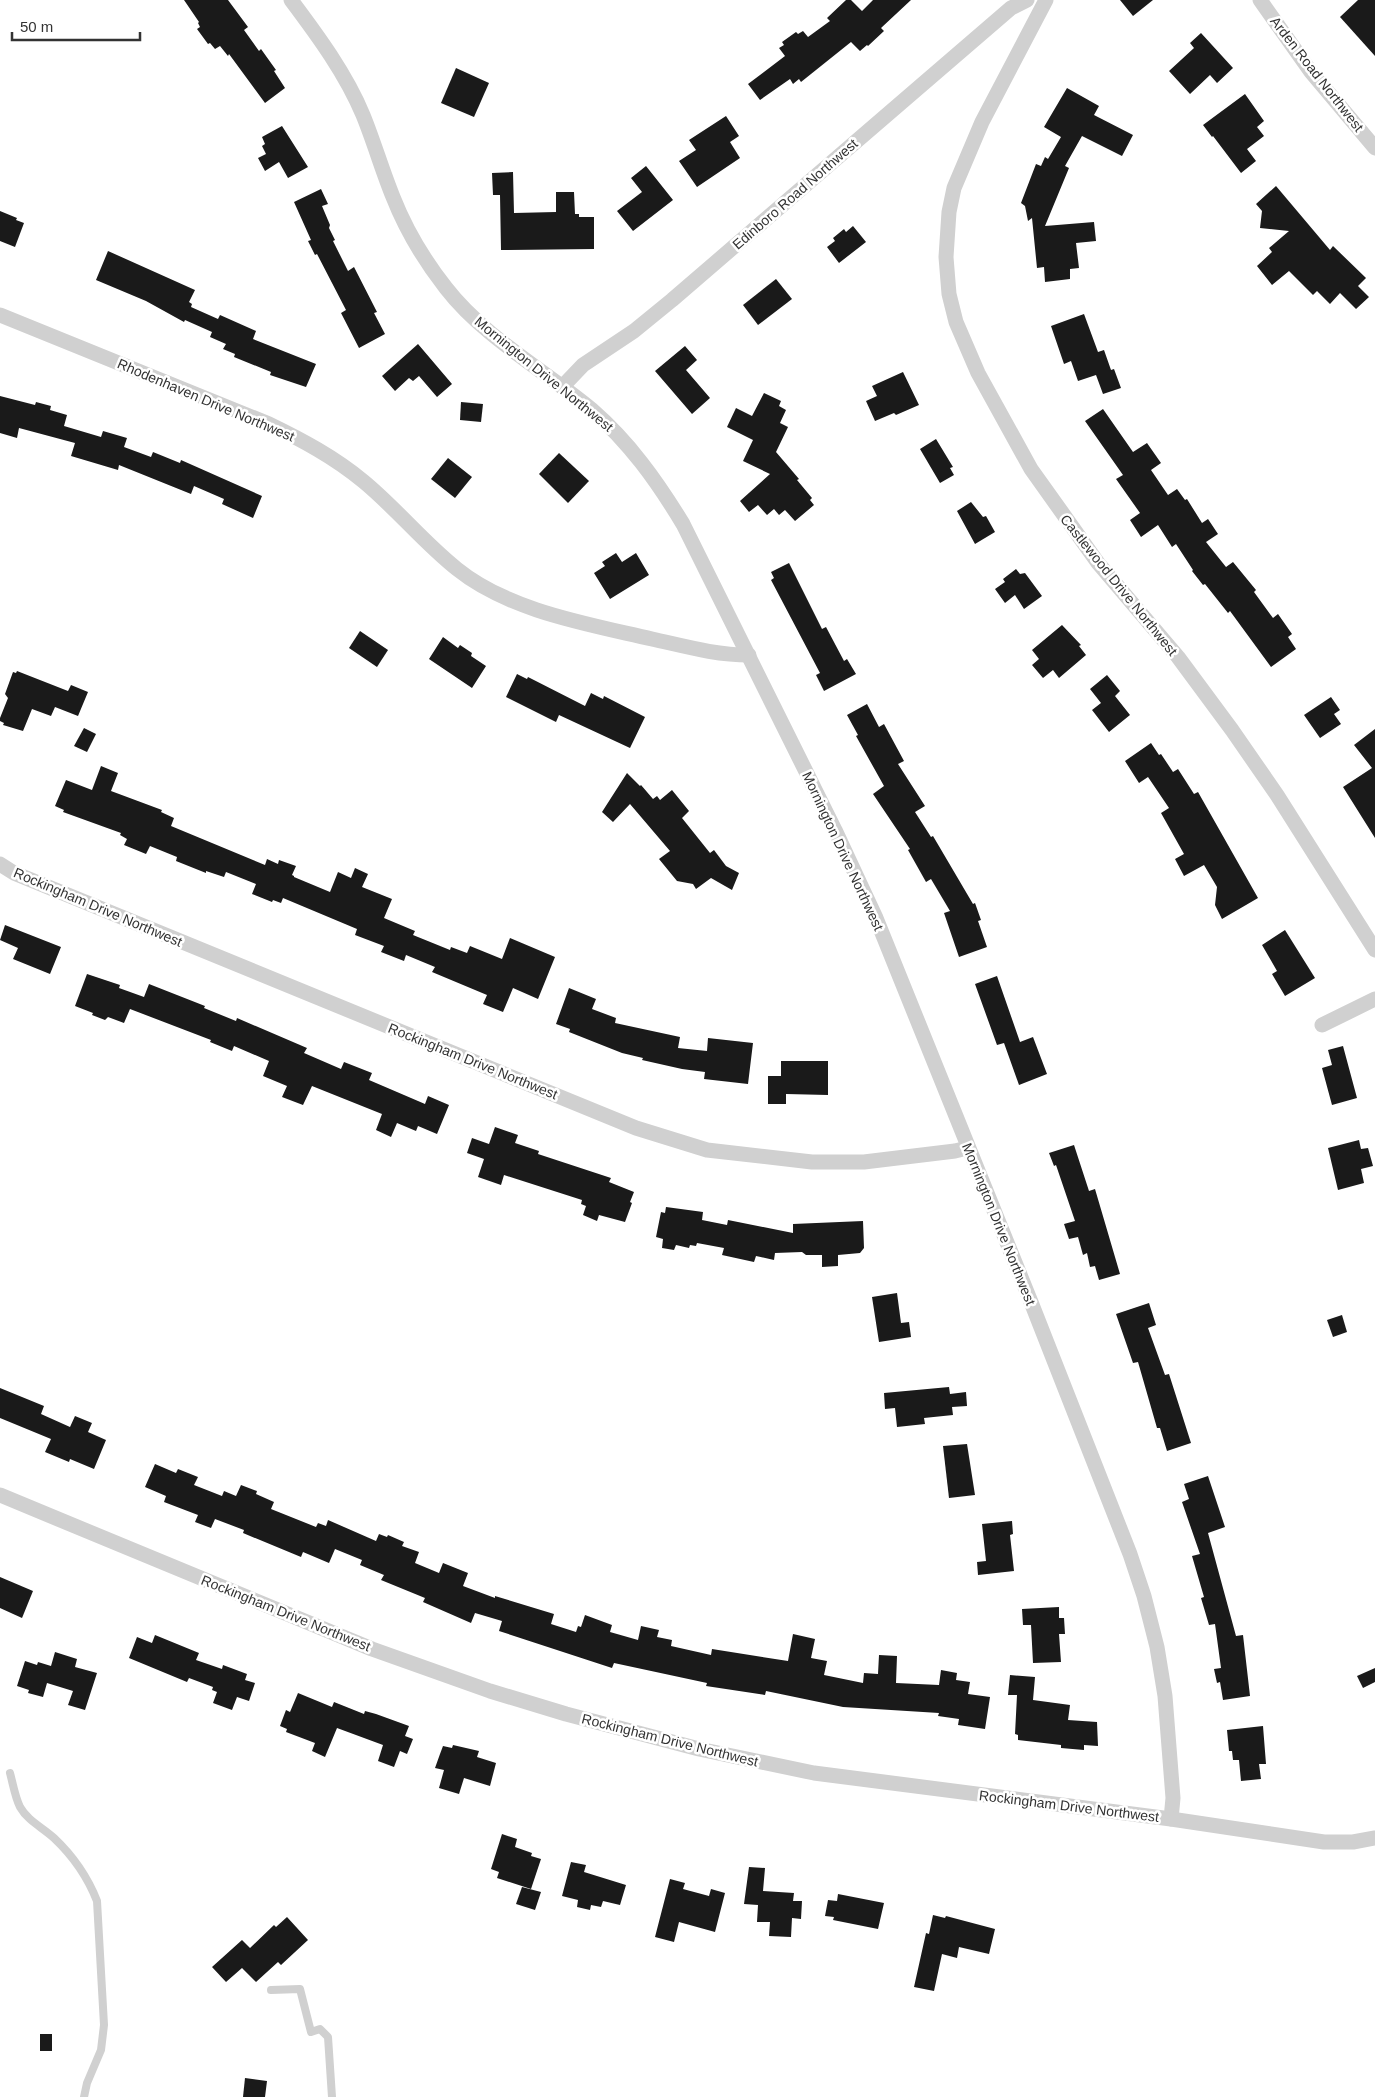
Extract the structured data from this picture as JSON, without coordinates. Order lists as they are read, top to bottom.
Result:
{
  "streets": {
    "street": [
      "Arden Road Northwest",
      "Edinboro Road Northwest",
      "Mornington Drive Northwest",
      "Rhodenhaven Drive Northwest",
      "Castlewood Drive Northwest",
      "Rockingham Drive Northwest"
    ]
  },
  "crossings": [
    ["Edinboro Road Northwest", "Mornington Drive Northwest"],
    ["Mornington Drive Northwest", "Rhodenhaven Drive Northwest"],
    ["Mornington Drive Northwest", "Rockingham Drive Northwest"]
  ],
  "scale_bar": "50 m"
}
